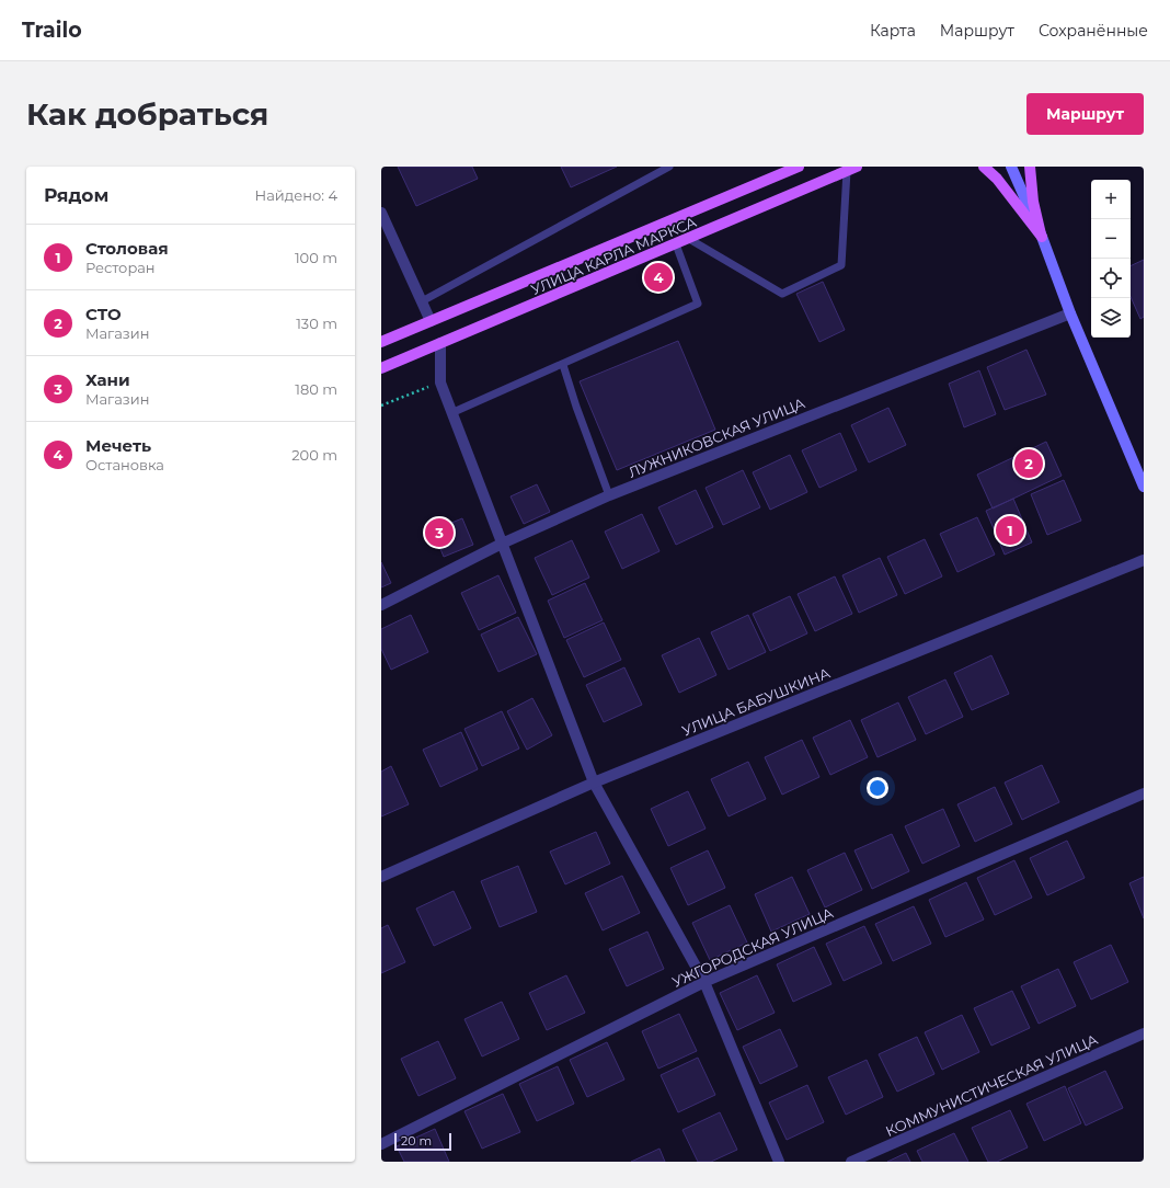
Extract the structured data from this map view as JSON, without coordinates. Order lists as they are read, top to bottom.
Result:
{
  "streets": {
    "main road": ["УЛИЦА КАРЛА МАРКСА"],
    "street": [
      "ЛУЖНИКОВСКАЯ УЛИЦА",
      "УЛИЦА БАБУШКИНА",
      "УЖГОРОДСКАЯ УЛИЦА",
      "КОММУНИСТИЧЕСКАЯ УЛИЦА"
    ]
  },
  "scale_bar": "20 m",
  "page": {
    "header": "Trailo",
    "nav": ["Карта", "Маршрут", "Сохранённые"],
    "buttons": "Маршрут",
    "title": "Как добраться",
    "heading": ["Рядом", "Найдено: 4"],
    "map_buttons": ["+", "−"],
    "list": [
      {
        "mark": "1",
        "name": "Столовая",
        "note": "Ресторан",
        "value": "100 m"
      },
      {
        "mark": "2",
        "name": "СТО",
        "note": "Магазин",
        "value": "130 m"
      },
      {
        "mark": "3",
        "name": "Хани",
        "note": "Магазин",
        "value": "180 m"
      },
      {
        "mark": "4",
        "name": "Мечеть",
        "note": "Остановка",
        "value": "200 m"
      }
    ],
    "pins": [
      "4",
      "2",
      "1",
      "3"
    ],
    "scale": "20 m"
  }
}
